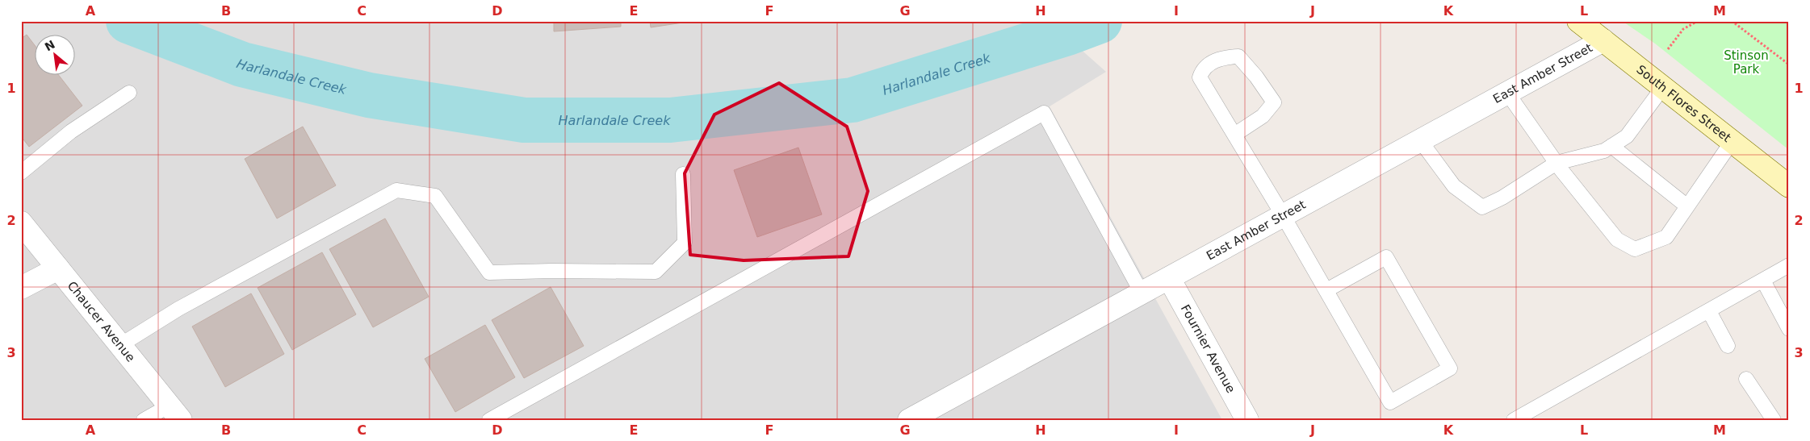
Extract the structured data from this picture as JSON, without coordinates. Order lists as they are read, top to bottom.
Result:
{
  "streets": {
    "main road": ["South Flores Street"],
    "street": ["East Amber Street", "Chaucer Avenue", "Fournier Avenue"]
  },
  "crossings": [
    ["East Amber Street", "South Flores Street"],
    ["East Amber Street", "Fournier Avenue"]
  ],
  "water": ["Harlandale Creek"],
  "parks": ["Stinson Park"],
  "north": "top left",
  "grid": {
    "columns": [
      "A",
      "B",
      "C",
      "D",
      "E",
      "F",
      "G",
      "H",
      "I",
      "J",
      "K",
      "L",
      "M"
    ],
    "rows": ["1", "2", "3"]
  }
}
